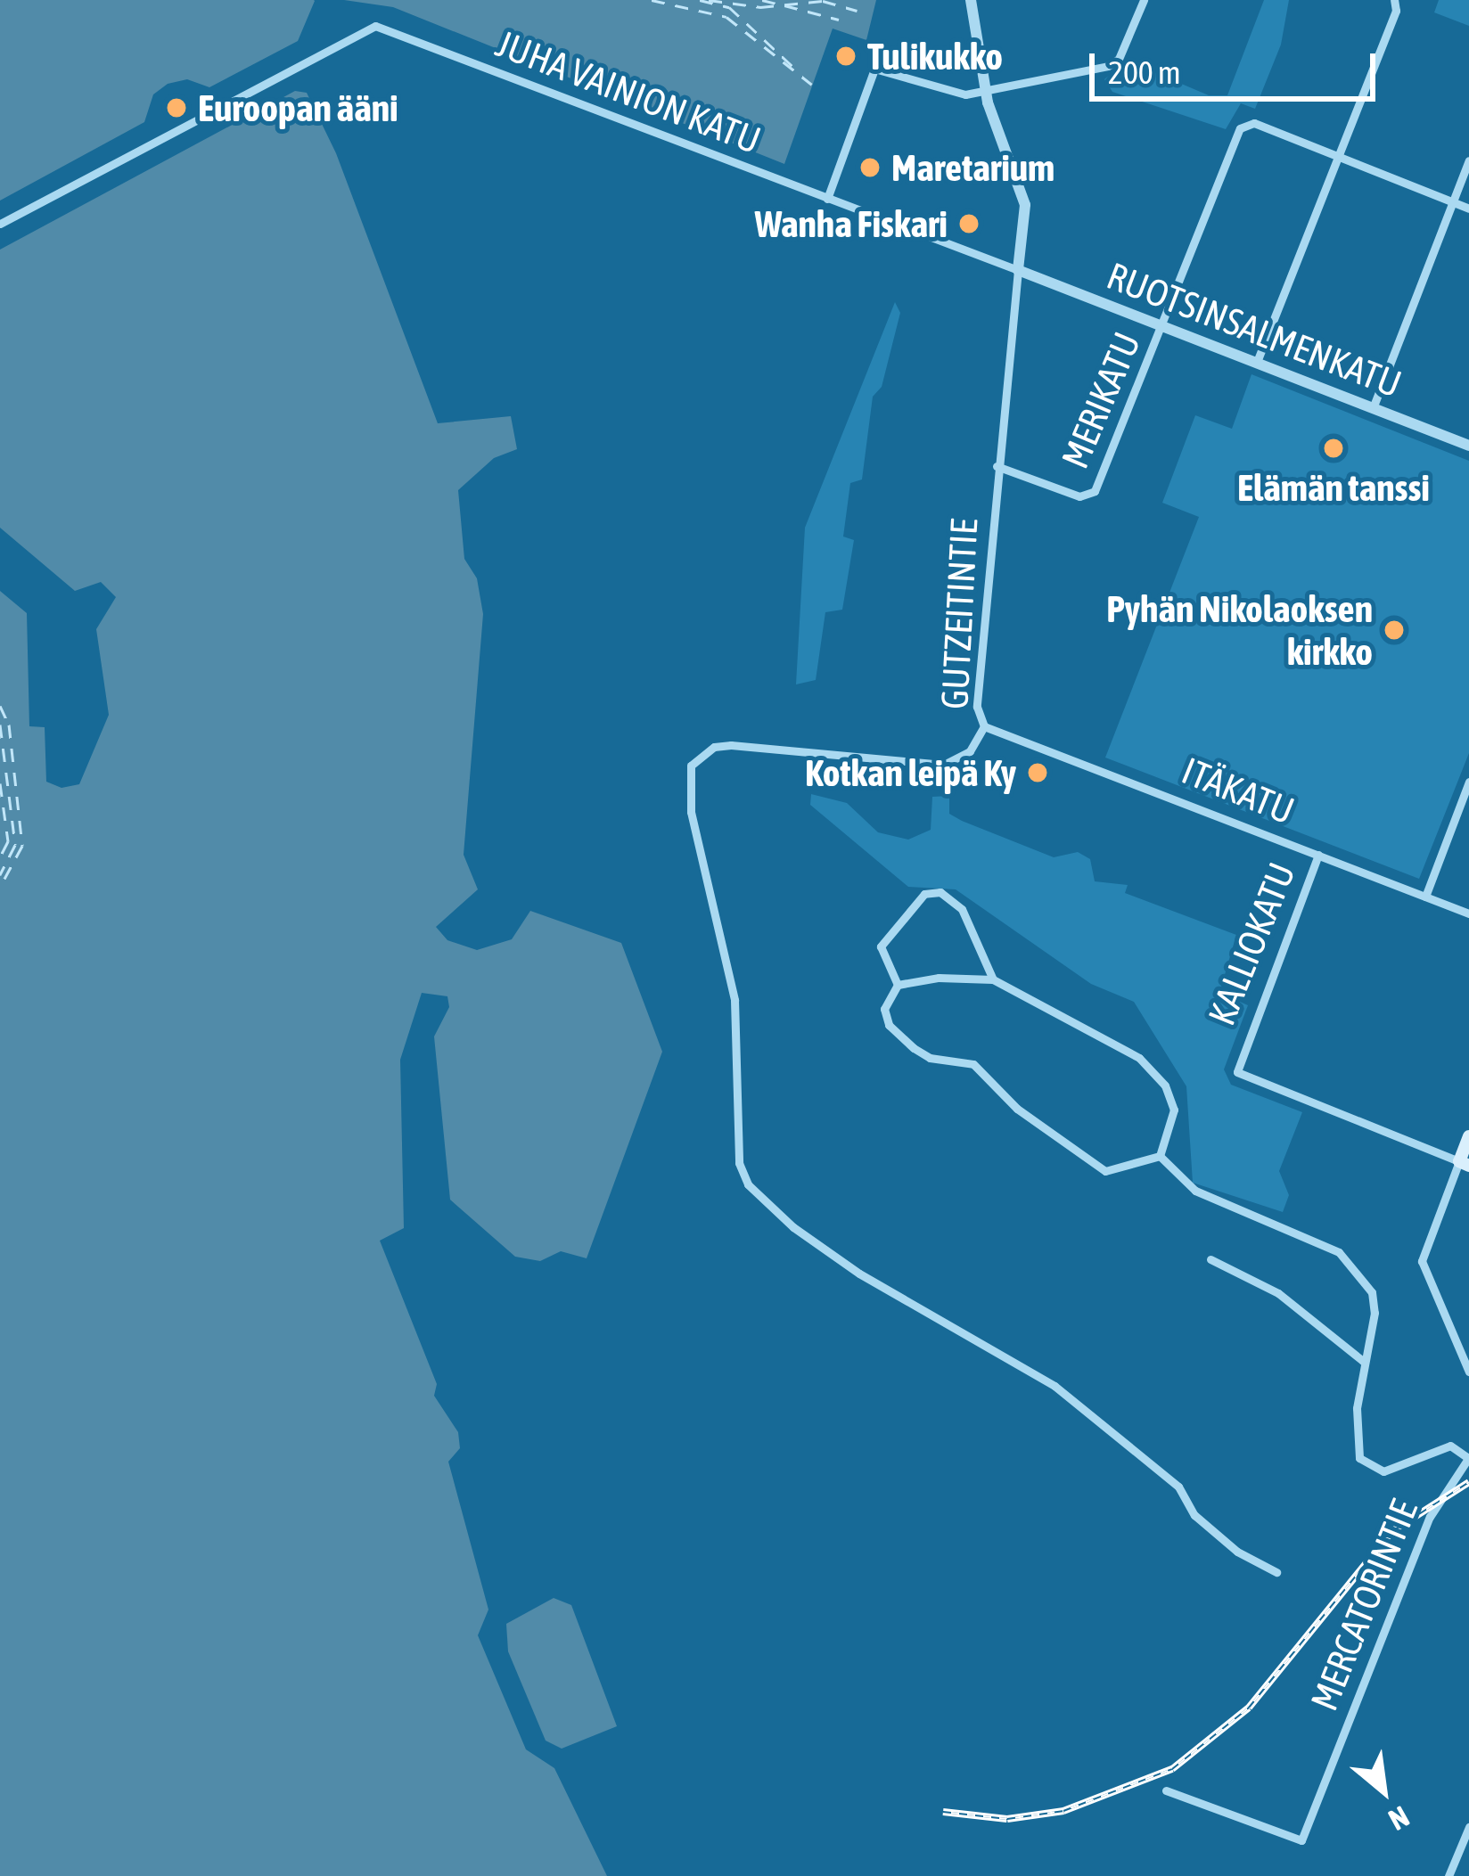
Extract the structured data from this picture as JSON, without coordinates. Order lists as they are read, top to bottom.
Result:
{
  "streets": {
    "street": [
      "JUHA VAINION KATU",
      "RUOTSINSALMENKATU",
      "MERIKATU",
      "GUTZEITINTIE",
      "ITÄKATU",
      "KALLIOKATU",
      "MERCATORINTIE"
    ]
  },
  "crossings": [
    ["JUHA VAINION KATU", "RUOTSINSALMENKATU"],
    ["JUHA VAINION KATU", "GUTZEITINTIE"],
    ["RUOTSINSALMENKATU", "MERIKATU"],
    ["RUOTSINSALMENKATU", "GUTZEITINTIE"],
    ["MERIKATU", "GUTZEITINTIE"],
    ["GUTZEITINTIE", "ITÄKATU"],
    ["ITÄKATU", "KALLIOKATU"]
  ],
  "places": [
    "Tulikukko",
    "Euroopan ääni",
    "Maretarium",
    "Wanha Fiskari",
    "Elämän tanssi",
    "Pyhän Nikolaoksen kirkko",
    "Kotkan leipä Ky"
  ],
  "scale_bar": "200 m",
  "north": "bottom right"
}
